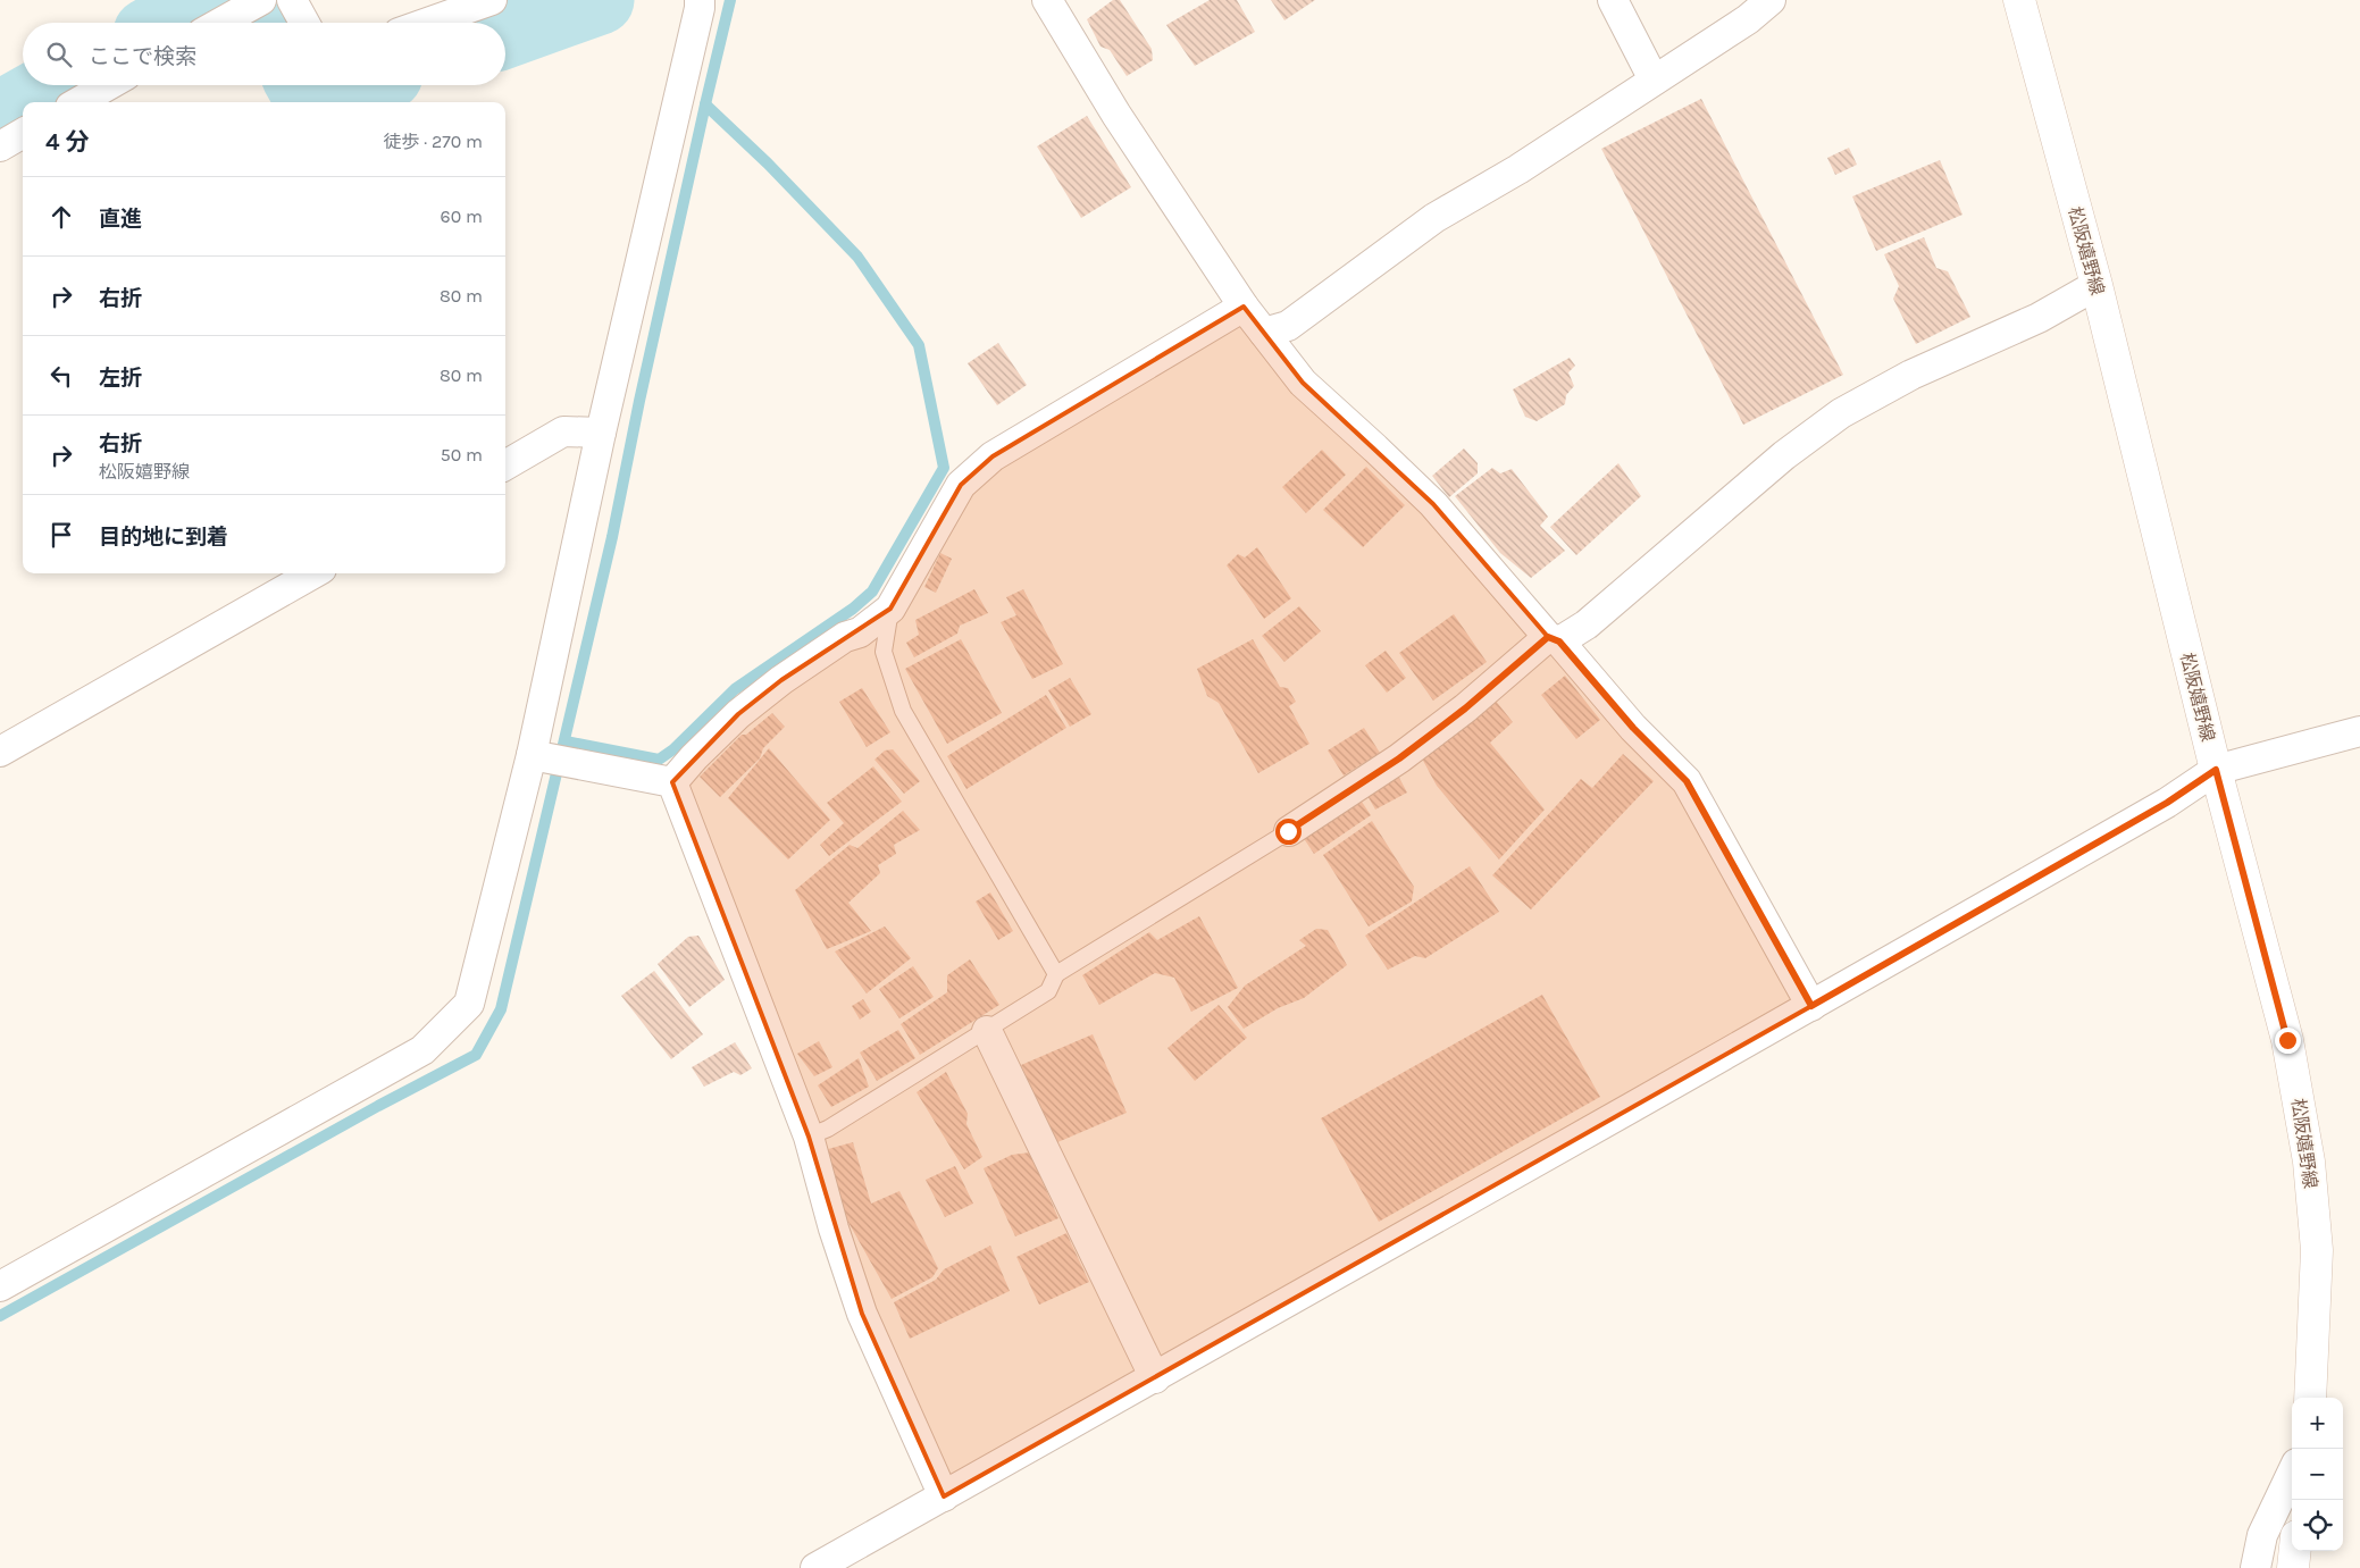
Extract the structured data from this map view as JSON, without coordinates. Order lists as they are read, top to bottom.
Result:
{
  "streets": {
    "main road": ["松阪嬉野線"]
  },
  "page": {
    "search": "ここで検索",
    "heading": ["4 分", "徒歩 · 270 m"],
    "list": [
      ["直進", "60 m"],
      ["右折", "80 m"],
      ["左折", "80 m"],
      ["右折", "松阪嬉野線", "50 m"],
      "目的地に到着"
    ],
    "map_buttons": ["+", "−"]
  }
}
